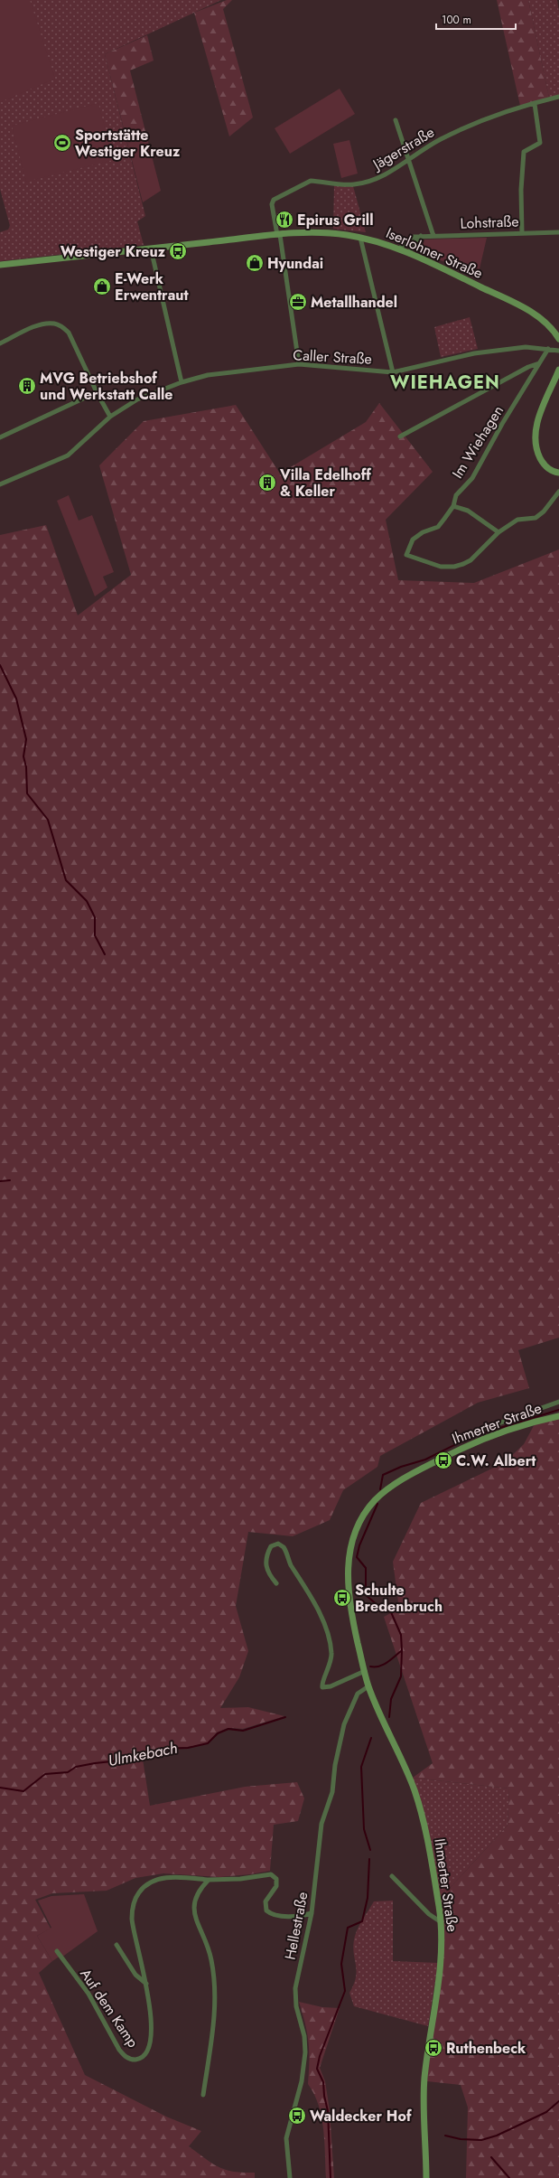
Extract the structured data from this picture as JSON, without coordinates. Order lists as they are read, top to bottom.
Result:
{
  "streets": {
    "main road": ["Iserlohner Straße", "Ihmerter Straße"],
    "street": [
      "Jägerstraße",
      "Lohstraße",
      "Caller Straße",
      "Im Wiehagen",
      "Hellestraße",
      "Auf dem Kamp"
    ]
  },
  "crossings": [
    ["Jägerstraße", "Iserlohner Straße"],
    ["Lohstraße", "Iserlohner Straße"],
    ["Caller Straße", "Im Wiehagen"],
    ["Ihmerter Straße", "Hellestraße"],
    ["Hellestraße", "Auf dem Kamp"]
  ],
  "districts": ["WIEHAGEN"],
  "water": ["Ulmkebach"],
  "places": {
    "sports": ["Sportstätte Westiger Kreuz"],
    "restaurant": ["Epirus Grill"],
    "bus stop": [
      "Westiger Kreuz",
      "C.W. Albert",
      "Schulte Bredenbruch",
      "Ruthenbeck",
      "Waldecker Hof"
    ],
    "shop": ["Hyundai", "E-Werk Erwentraut"],
    "office": ["Metallhandel"],
    "building": ["MVG Betriebshof und Werkstatt Calle", "Villa Edelhoff & Keller"]
  },
  "scale_bar": "100 m"
}
